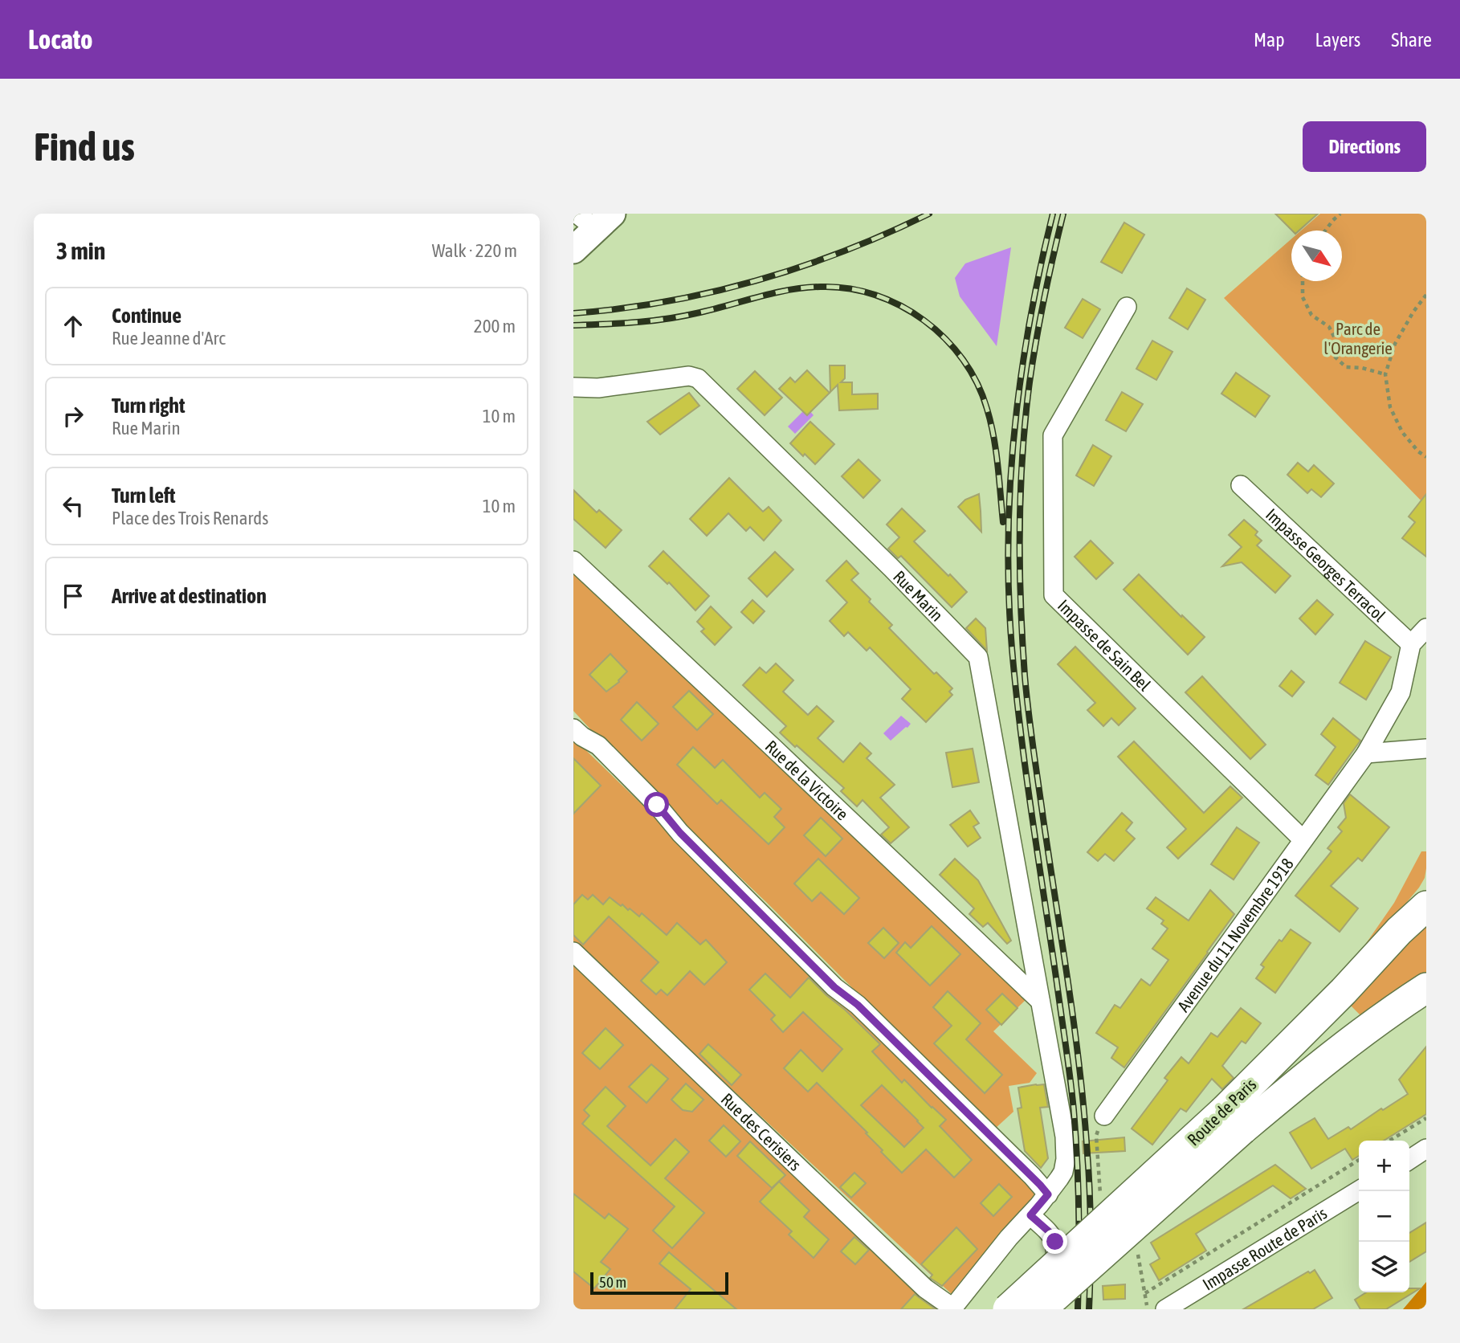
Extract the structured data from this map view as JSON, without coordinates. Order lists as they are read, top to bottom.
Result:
{
  "streets": {
    "main road": ["Route de Paris"],
    "street": [
      "Impasse Georges Terracol",
      "Rue Marin",
      "Impasse de Sain Bel",
      "Rue de la Victoire",
      "Avenue du 11 Novembre 1918",
      "Rue des Cerisiers",
      "Impasse Route de Paris"
    ]
  },
  "crossings": [
    ["Impasse Georges Terracol", "Avenue du 11 Novembre 1918"],
    ["Rue Marin", "Rue de la Victoire"],
    ["Impasse de Sain Bel", "Avenue du 11 Novembre 1918"]
  ],
  "parks": ["Parc de l'Orangerie"],
  "scale_bar": "50 m",
  "north": "bottom right",
  "page": {
    "header": "Locato",
    "nav": ["Map", "Layers", "Share"],
    "buttons": "Directions",
    "title": "Find us",
    "heading": ["3 min", "Walk · 220 m"],
    "list": [
      ["Continue", "Rue Jeanne d'Arc", "200 m"],
      ["Turn right", "Rue Marin", "10 m"],
      ["Turn left", "Place des Trois Renards", "10 m"],
      "Arrive at destination"
    ],
    "map_buttons": ["+", "−"],
    "scale": "50 m"
  }
}
